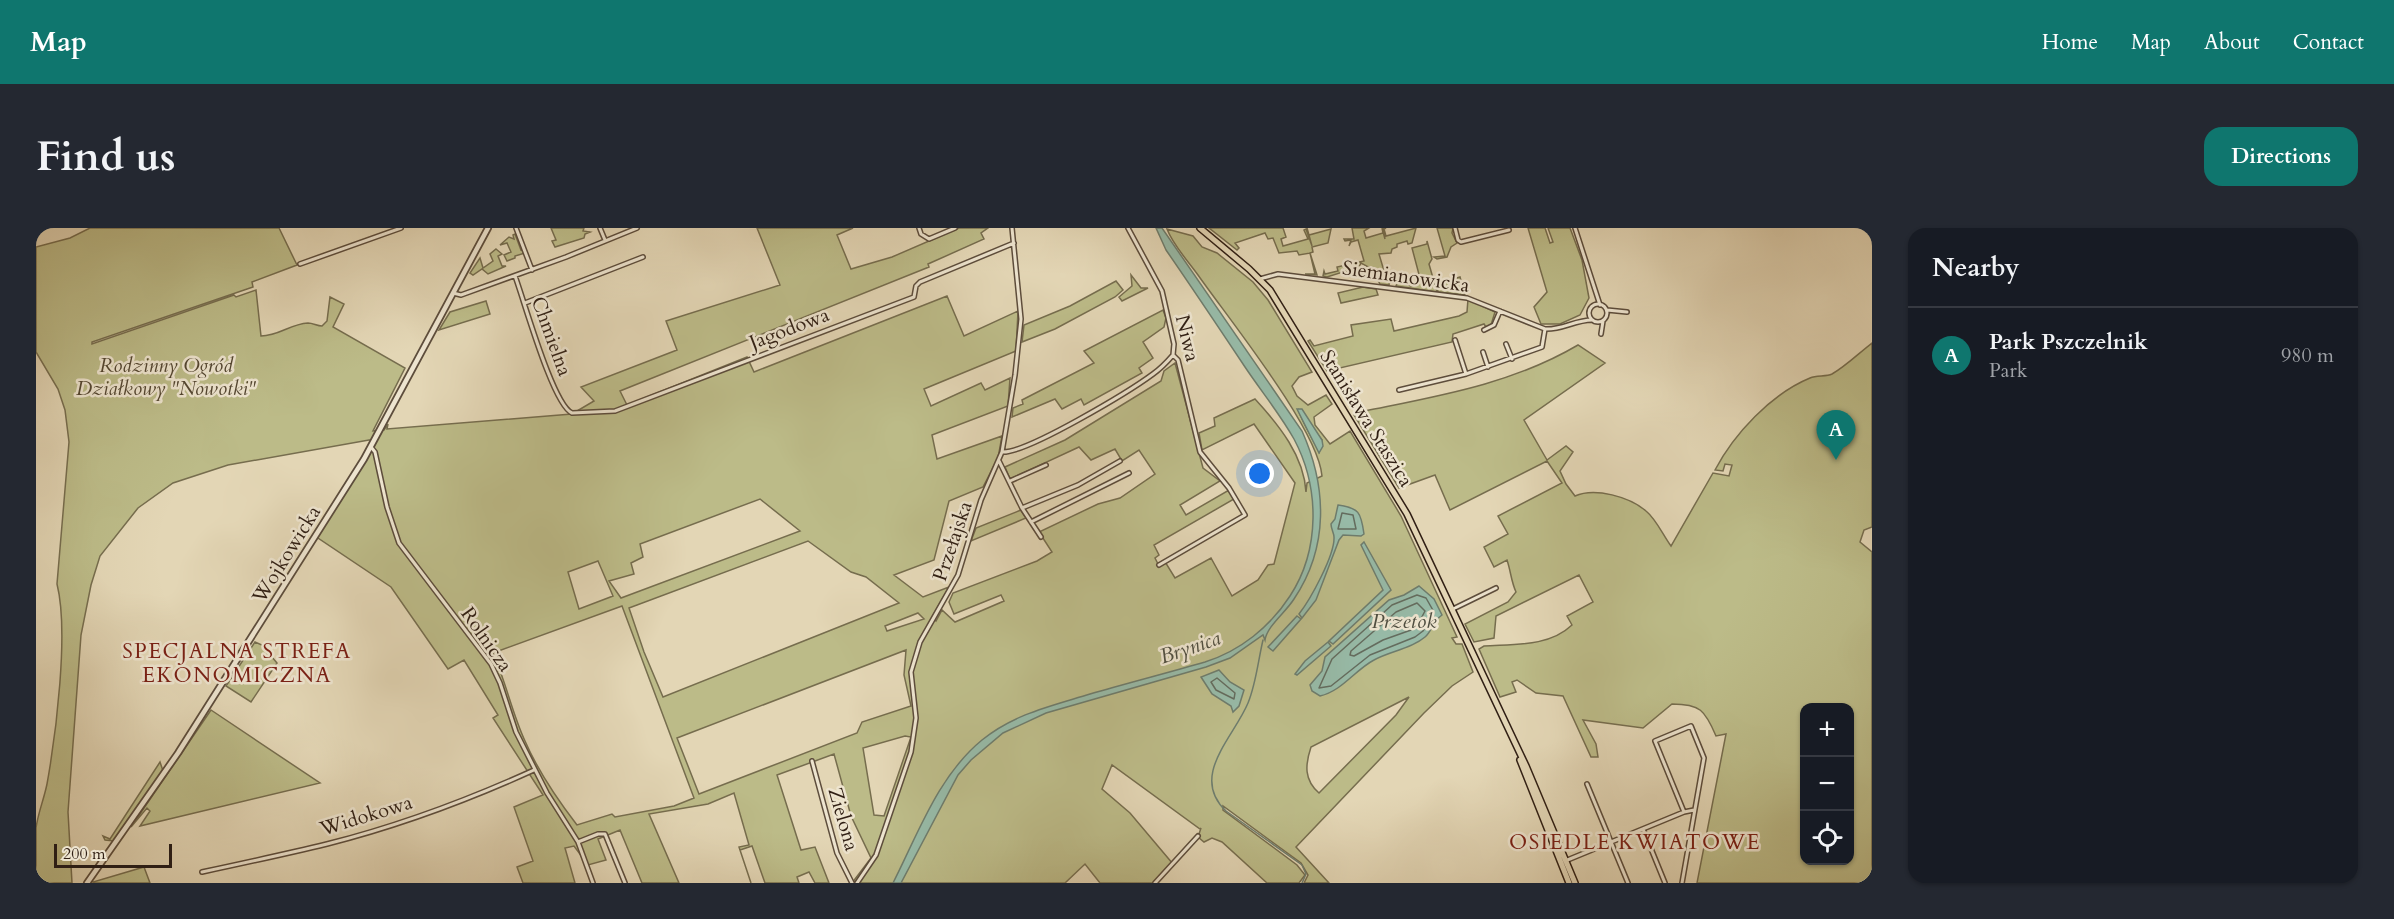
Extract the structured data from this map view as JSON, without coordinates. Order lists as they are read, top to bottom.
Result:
{
  "streets": {
    "main road": ["Stanisława Staszica"],
    "street": [
      "Siemianowicka",
      "Jagodowa",
      "Chmielna",
      "Niwa",
      "Przełajska",
      "Wojkowicka",
      "Rolnicza",
      "Widokowa",
      "Zielona"
    ]
  },
  "crossings": [
    ["Siemianowicka", "Stanisława Staszica"],
    ["Jagodowa", "Chmielna"],
    ["Jagodowa", "Przełajska"],
    ["Wojkowicka", "Rolnicza"],
    ["Rolnicza", "Widokowa"]
  ],
  "districts": ["SPECJALNA STREFA EKONOMICZNA", "OSIEDLE KWIATOWE"],
  "water": ["Przetok", "Brynica"],
  "parks": ["Rodzinny Ogród Działkowy \"Nowotki\""],
  "scale_bar": "200 m",
  "page": {
    "header": "Map",
    "nav": [
      "Home",
      "Map",
      "About",
      "Contact"
    ],
    "buttons": "Directions",
    "title": "Find us",
    "heading": "Nearby",
    "list": [
      {
        "mark": "A",
        "name": "Park Pszczelnik",
        "note": "Park",
        "value": "980 m"
      }
    ],
    "pins": "A",
    "map_buttons": ["+", "−"],
    "scale": "200 m"
  }
}
